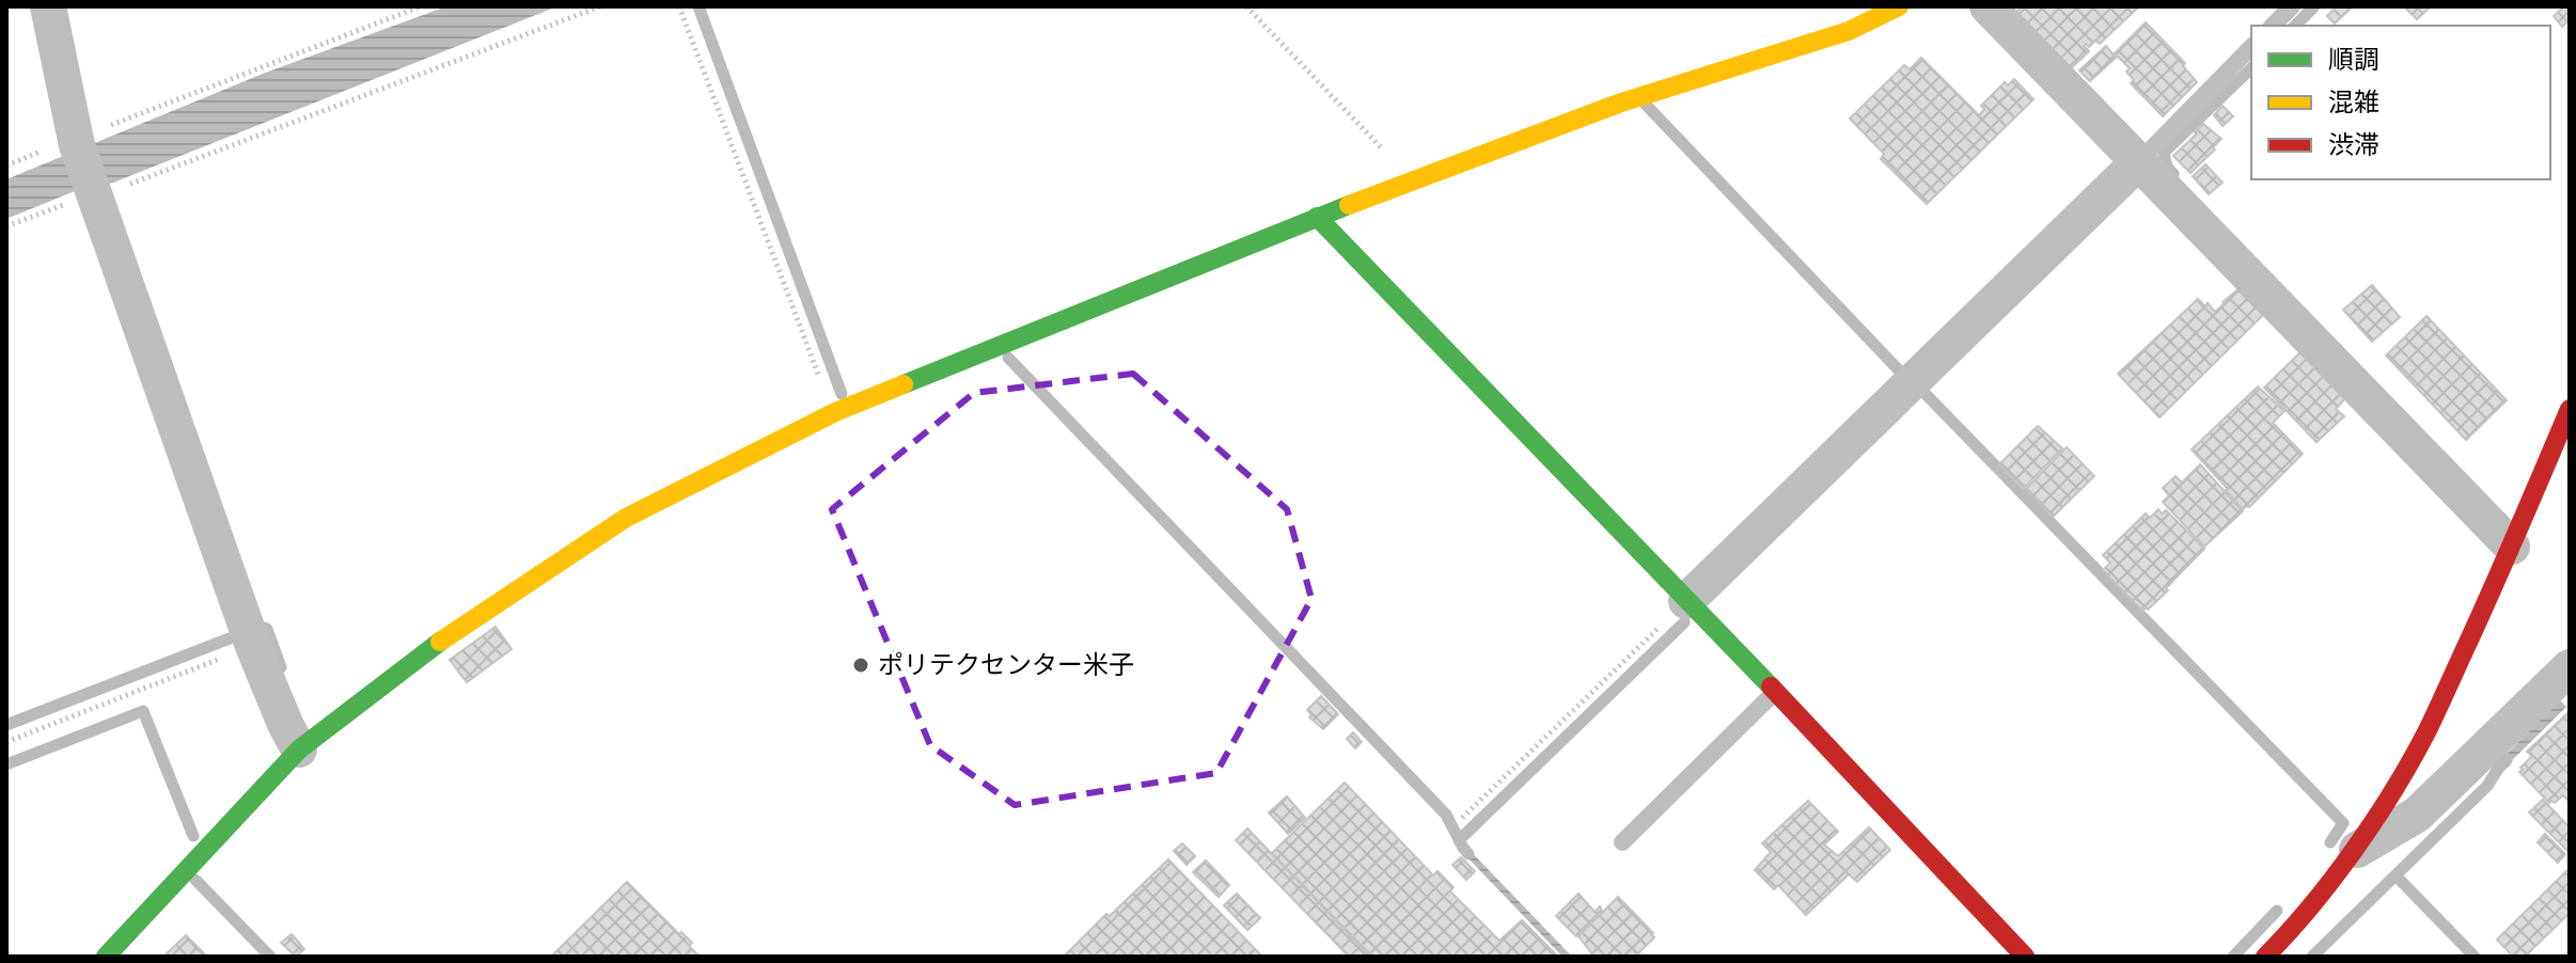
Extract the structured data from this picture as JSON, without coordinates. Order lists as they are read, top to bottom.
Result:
{
  "places": ["ポリテクセンター米子"],
  "legend": ["順調", "混雑", "渋滞"]
}
